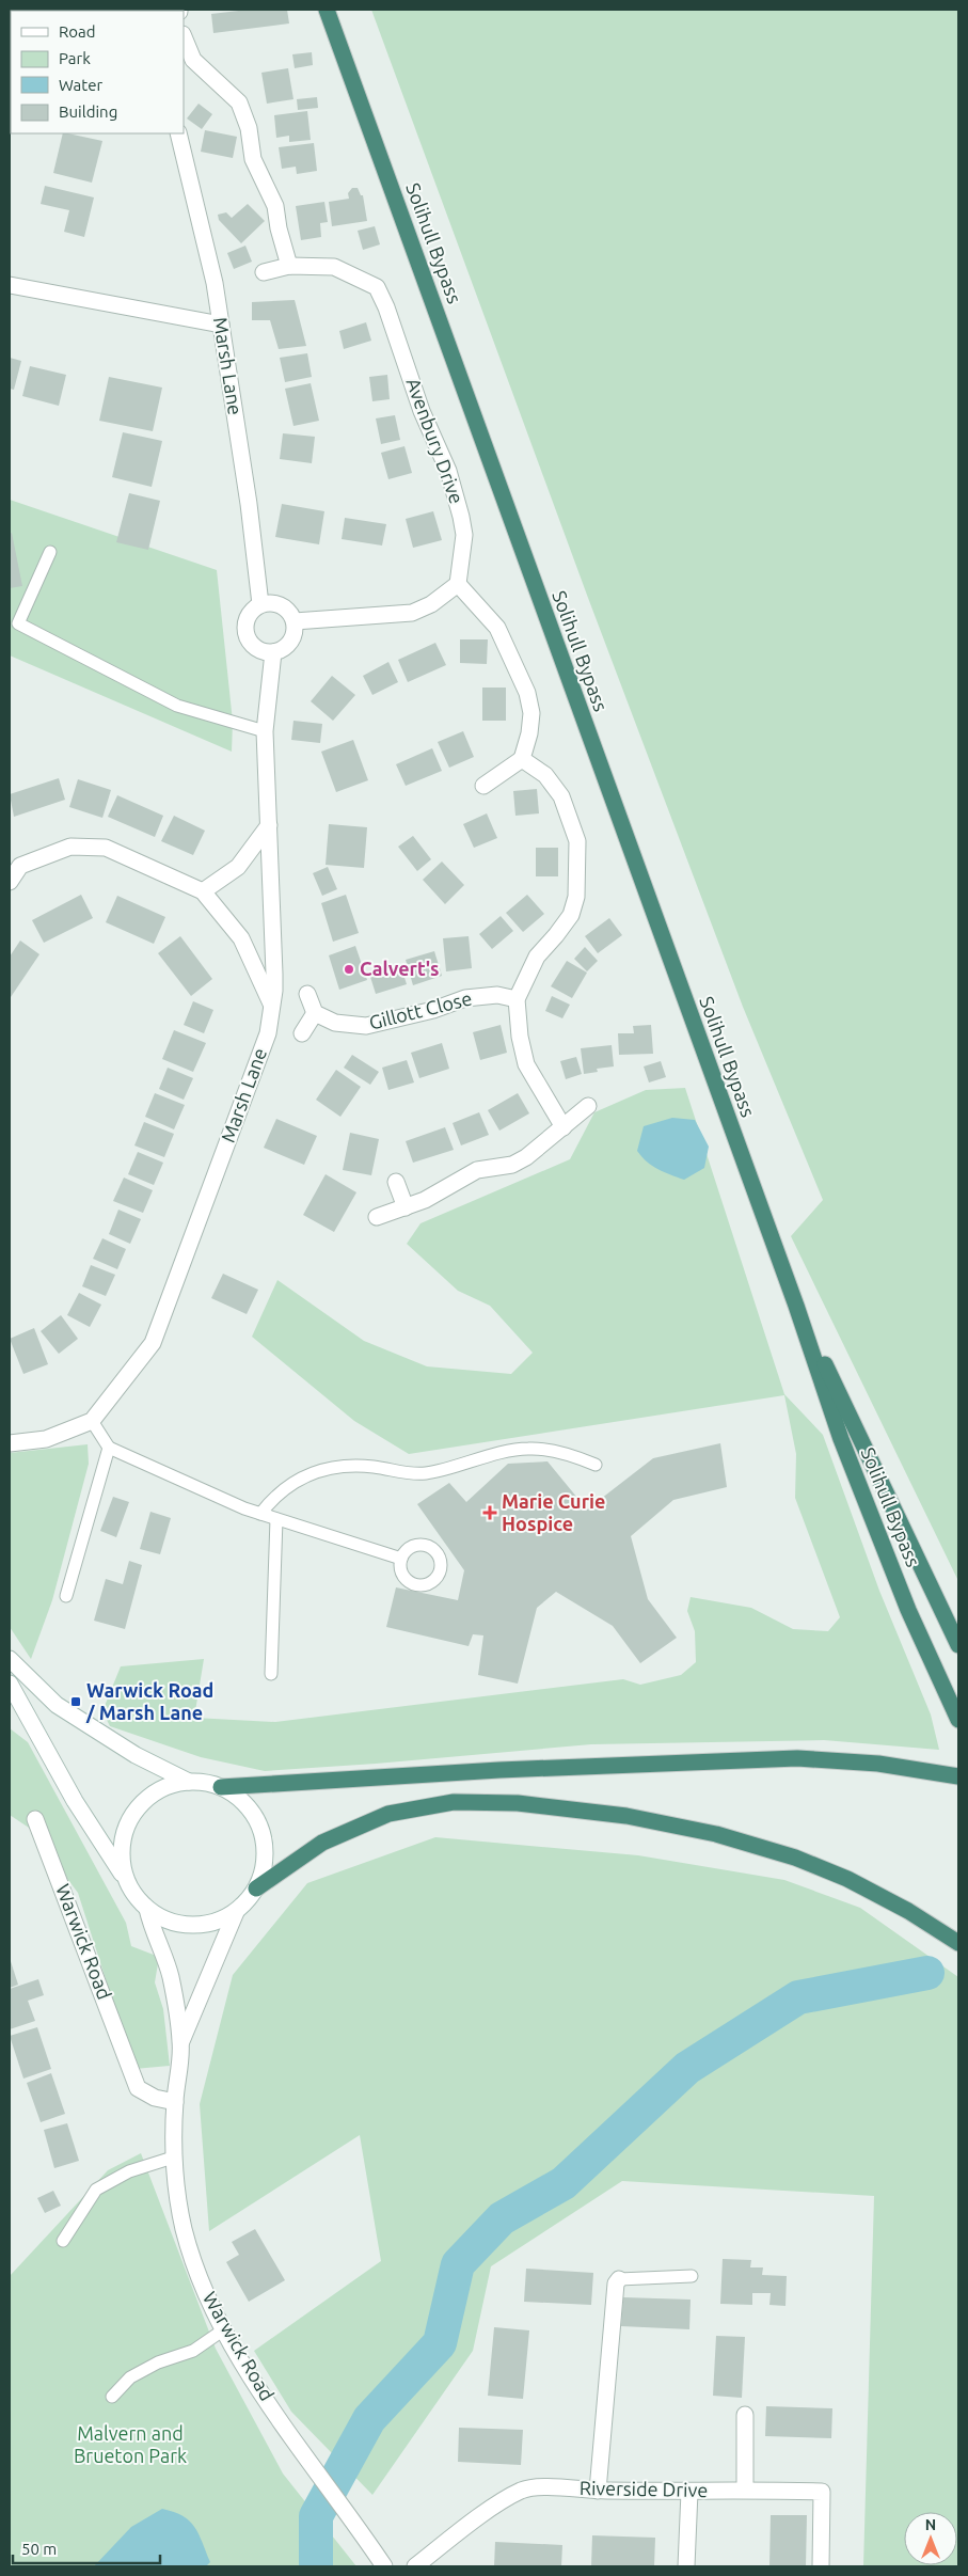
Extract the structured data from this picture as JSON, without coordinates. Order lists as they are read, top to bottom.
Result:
{
  "streets": {
    "highway": ["Solihull Bypass"],
    "street": [
      "Marsh Lane",
      "Avenbury Drive",
      "Gillott Close",
      "Warwick Road",
      "Riverside Drive"
    ]
  },
  "parks": ["Malvern and Brueton Park"],
  "places": {
    "other": ["Calvert's"],
    "health": ["Marie Curie Hospice"],
    "transit": ["Warwick Road / Marsh Lane"]
  },
  "legend": [
    "Road",
    "Park",
    "Water",
    "Building"
  ],
  "scale_bar": "50 m",
  "north": "top"
}
